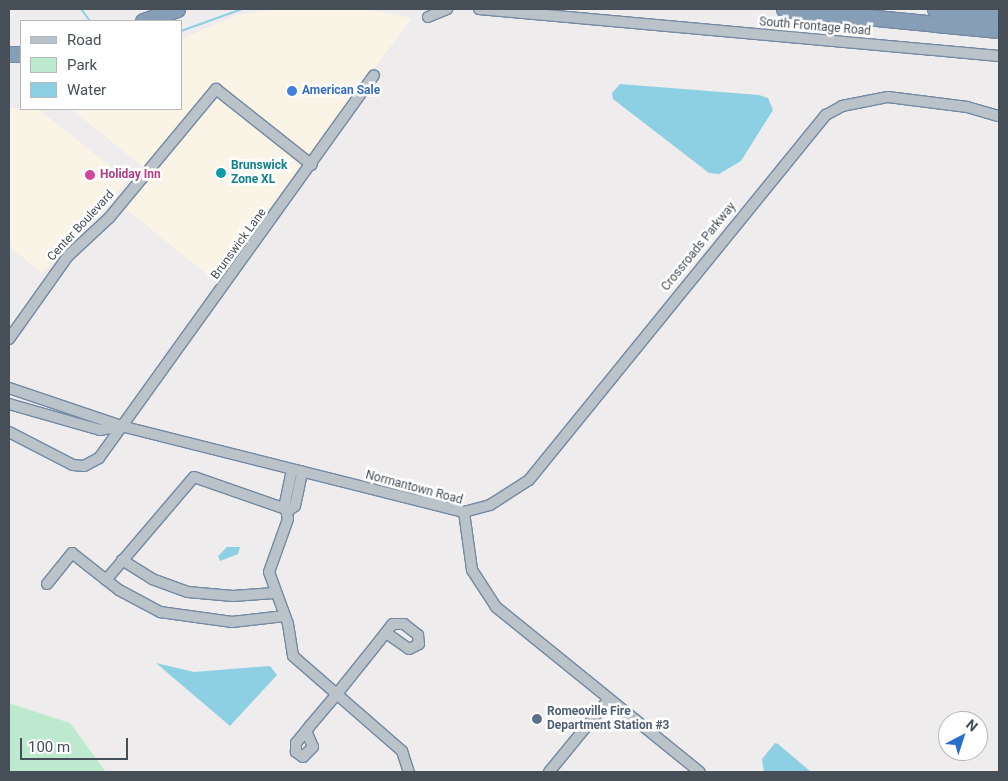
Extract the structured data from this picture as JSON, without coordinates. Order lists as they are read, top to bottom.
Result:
{
  "streets": {
    "street": [
      "South Frontage Road",
      "Center Boulevard",
      "Brunswick Lane",
      "Crossroads Parkway",
      "Normantown Road"
    ]
  },
  "crossings": [
    ["Center Boulevard", "Brunswick Lane"],
    ["Brunswick Lane", "Normantown Road"],
    ["Crossroads Parkway", "Normantown Road"]
  ],
  "places": [
    "American Sale",
    "Brunswick Zone XL",
    "Holiday Inn",
    "Romeoville Fire Department Station #3"
  ],
  "legend": ["Road", "Park", "Water"],
  "scale_bar": "100 m",
  "north": "top right"
}
